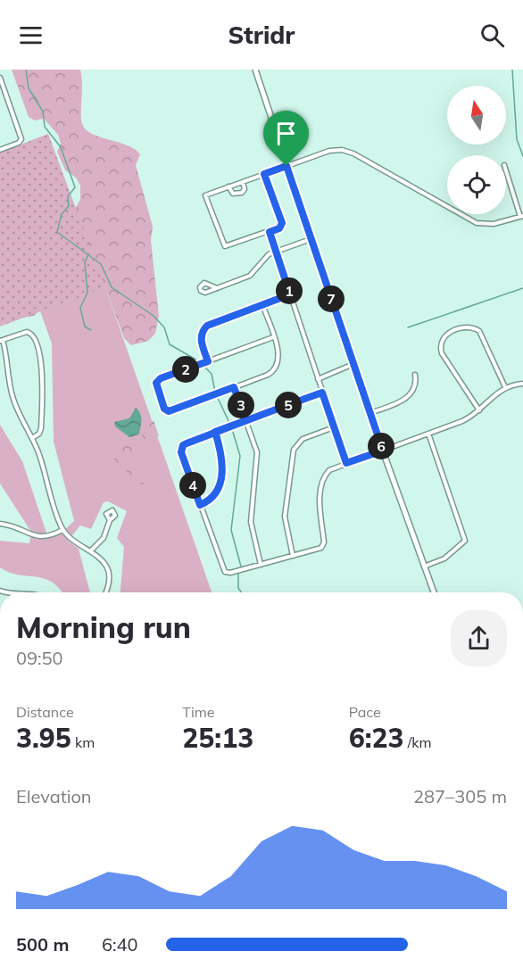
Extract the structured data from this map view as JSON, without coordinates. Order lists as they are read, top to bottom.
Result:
{
  "north": "top",
  "page": {
    "header": "Stridr",
    "pins": [
      "1",
      "7",
      "2",
      "3",
      "5",
      "6",
      "4"
    ],
    "heading": ["Morning run", "09:50"],
    "stats": [
      ["Distance", "3.95 km"],
      ["Time", "25:13"],
      ["Pace", "6:23 /km"]
    ],
    "chart": ["Elevation", "287–305 m"],
    "list": [
      {
        "name": "500 m",
        "note": "6:40"
      }
    ]
  }
}
